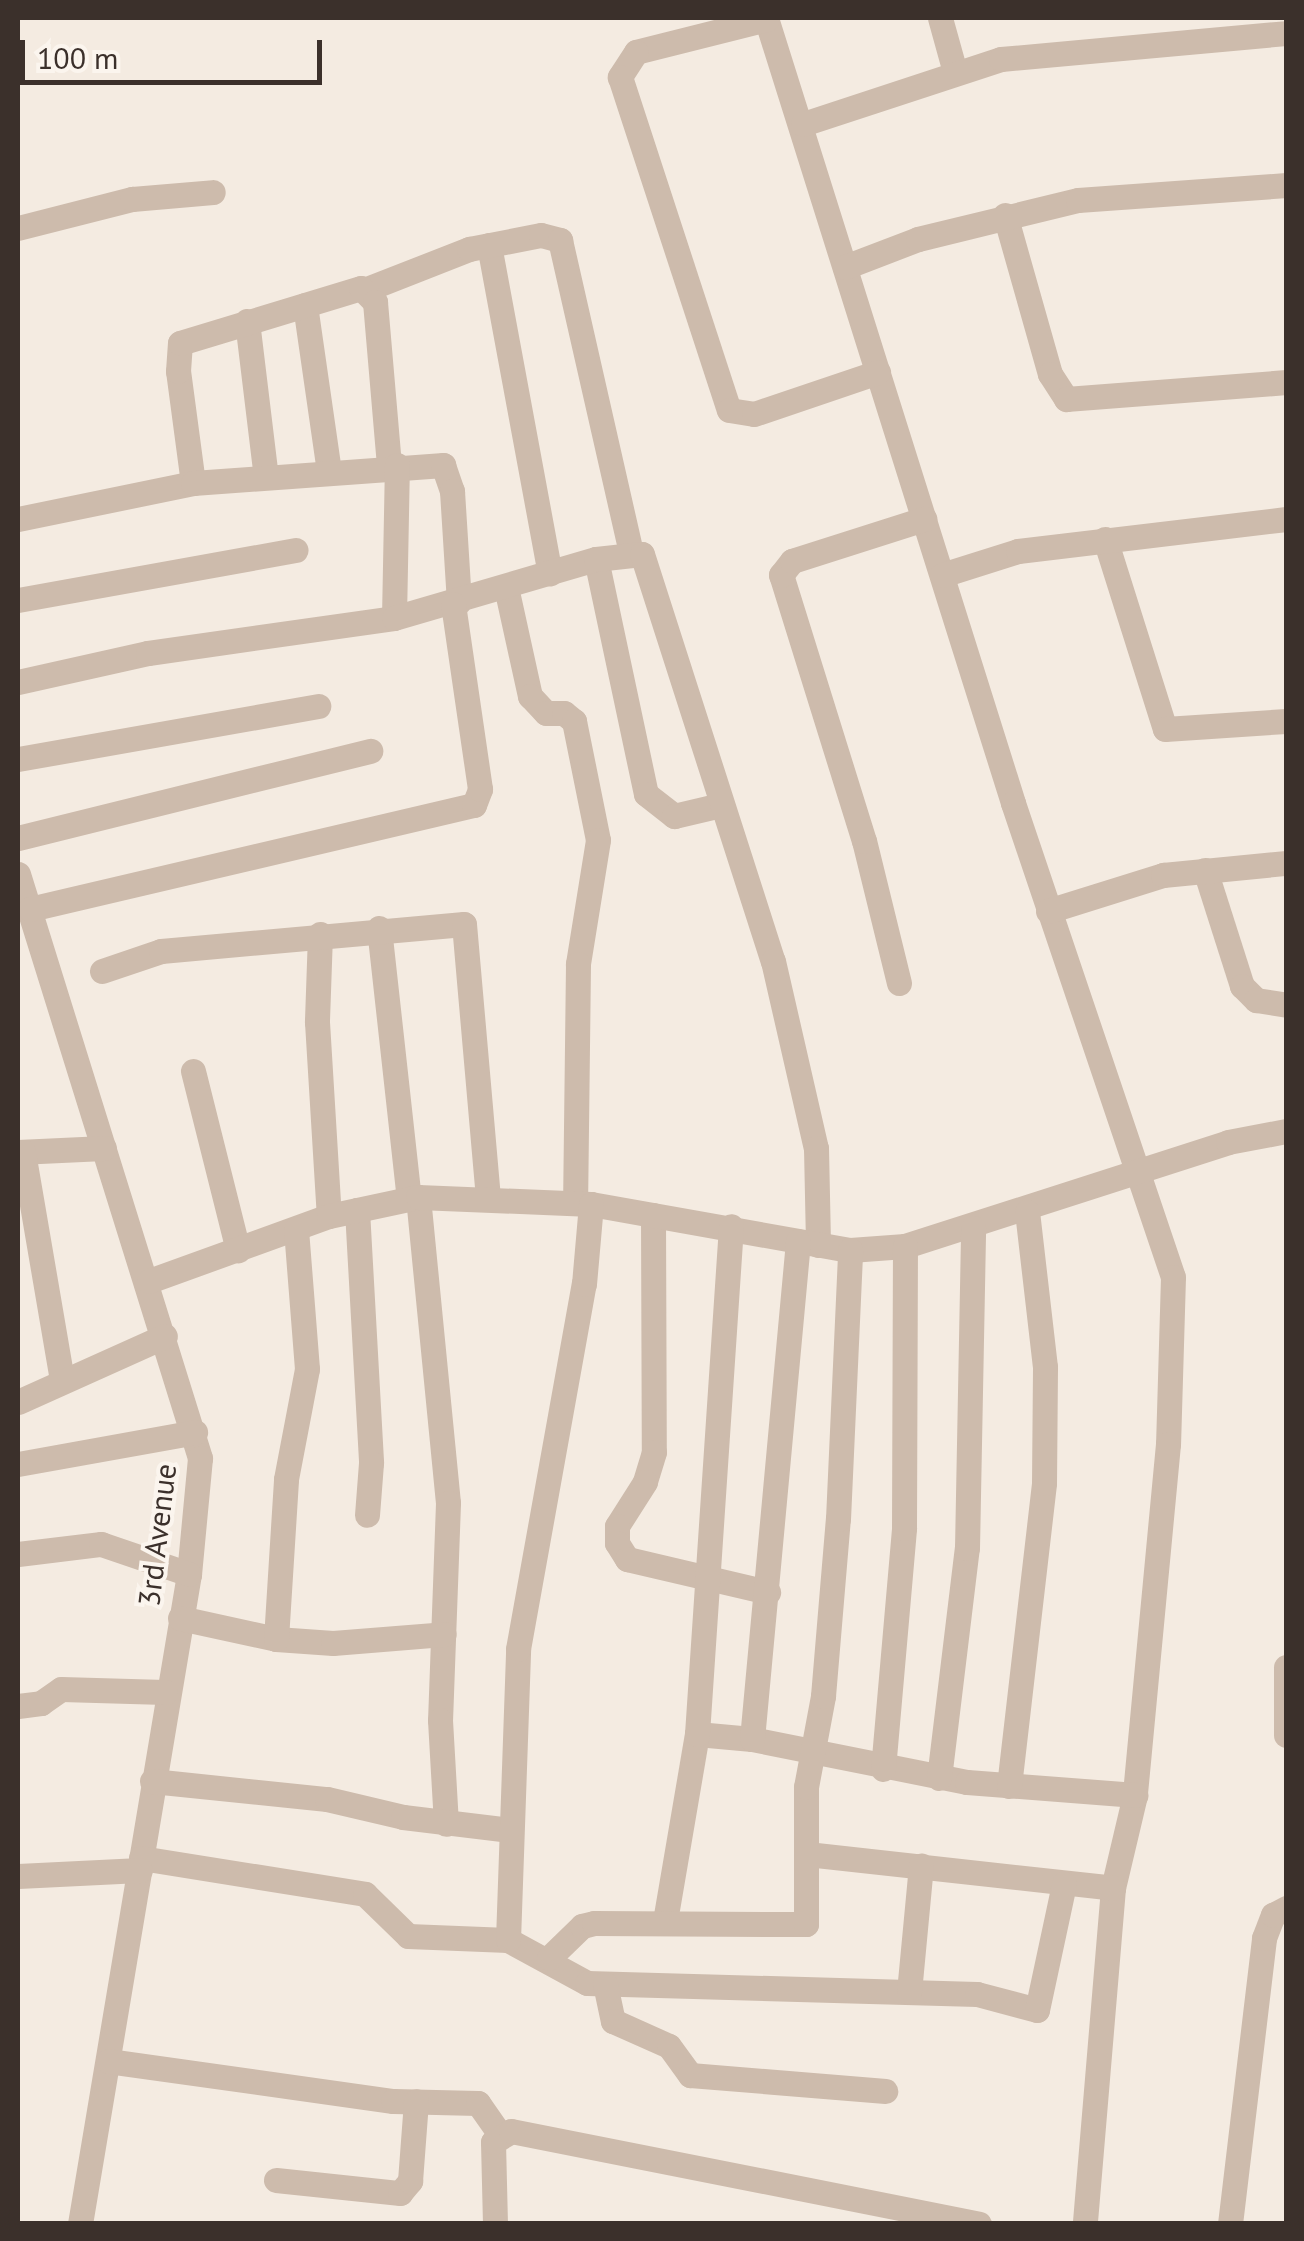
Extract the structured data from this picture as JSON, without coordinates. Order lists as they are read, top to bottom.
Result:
{
  "streets": {
    "street": ["3rd Avenue"]
  },
  "scale_bar": "100 m"
}
